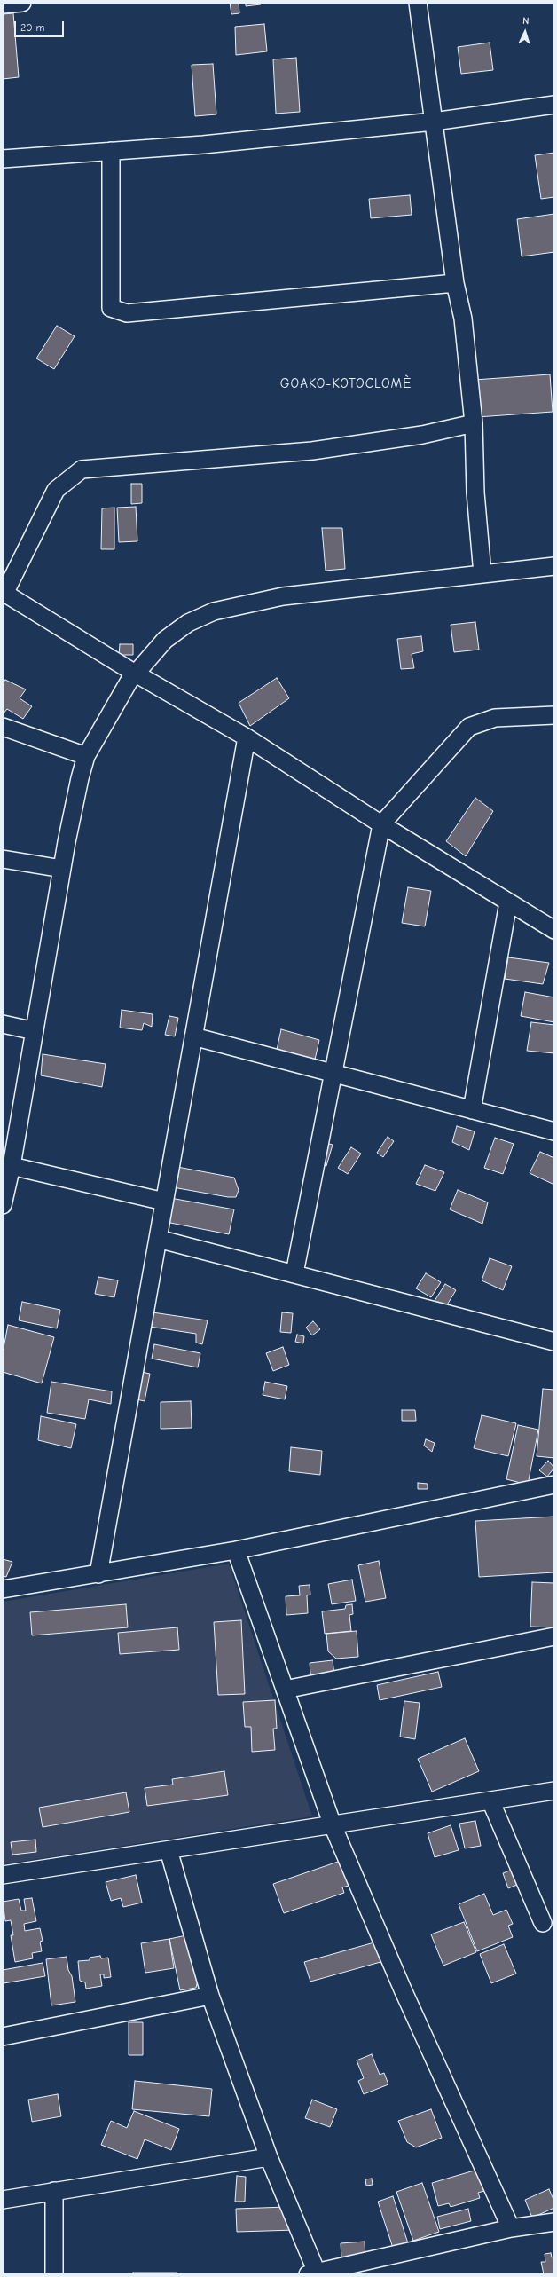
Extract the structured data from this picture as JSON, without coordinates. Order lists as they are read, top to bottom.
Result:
{
  "districts": ["GOAKO-KOTOCLOMÈ"],
  "scale_bar": "20 m",
  "north": "top"
}
